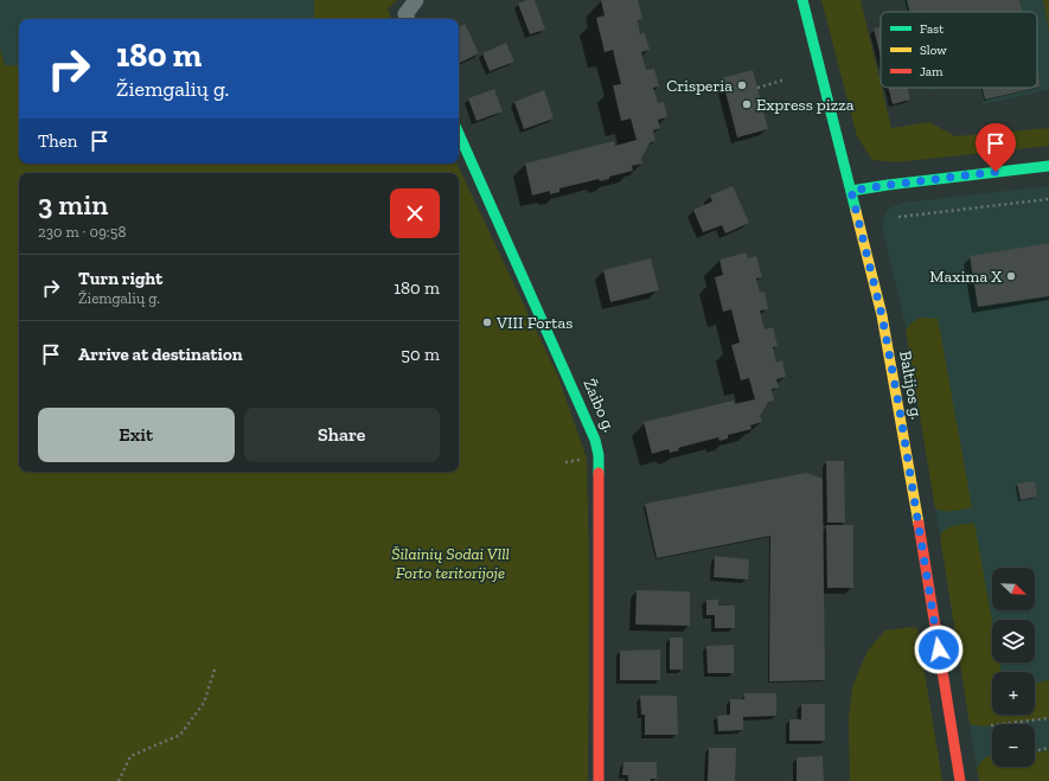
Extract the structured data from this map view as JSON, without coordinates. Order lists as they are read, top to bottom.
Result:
{
  "streets": {
    "street": ["Baltijos g.", "Žaibo g."]
  },
  "parks": ["Šilainių Sodai Vlll Forto teritorijoje"],
  "places": [
    "Crisperia",
    "Express pizza",
    "Maxima X",
    "VIII Fortas"
  ],
  "legend": ["Fast", "Slow", "Jam"],
  "north": "bottom right",
  "page": {
    "turn": ["180 m", "Žiemgalių g."],
    "then": "Then",
    "heading": ["3 min", "230 m · 09:58"],
    "list": [
      {
        "name": "Turn right",
        "note": "Žiemgalių g.",
        "value": "180 m"
      },
      {
        "name": "Arrive at destination",
        "value": "50 m"
      }
    ],
    "buttons": ["Exit", "Share"],
    "map_buttons": ["+", "−"]
  }
}
